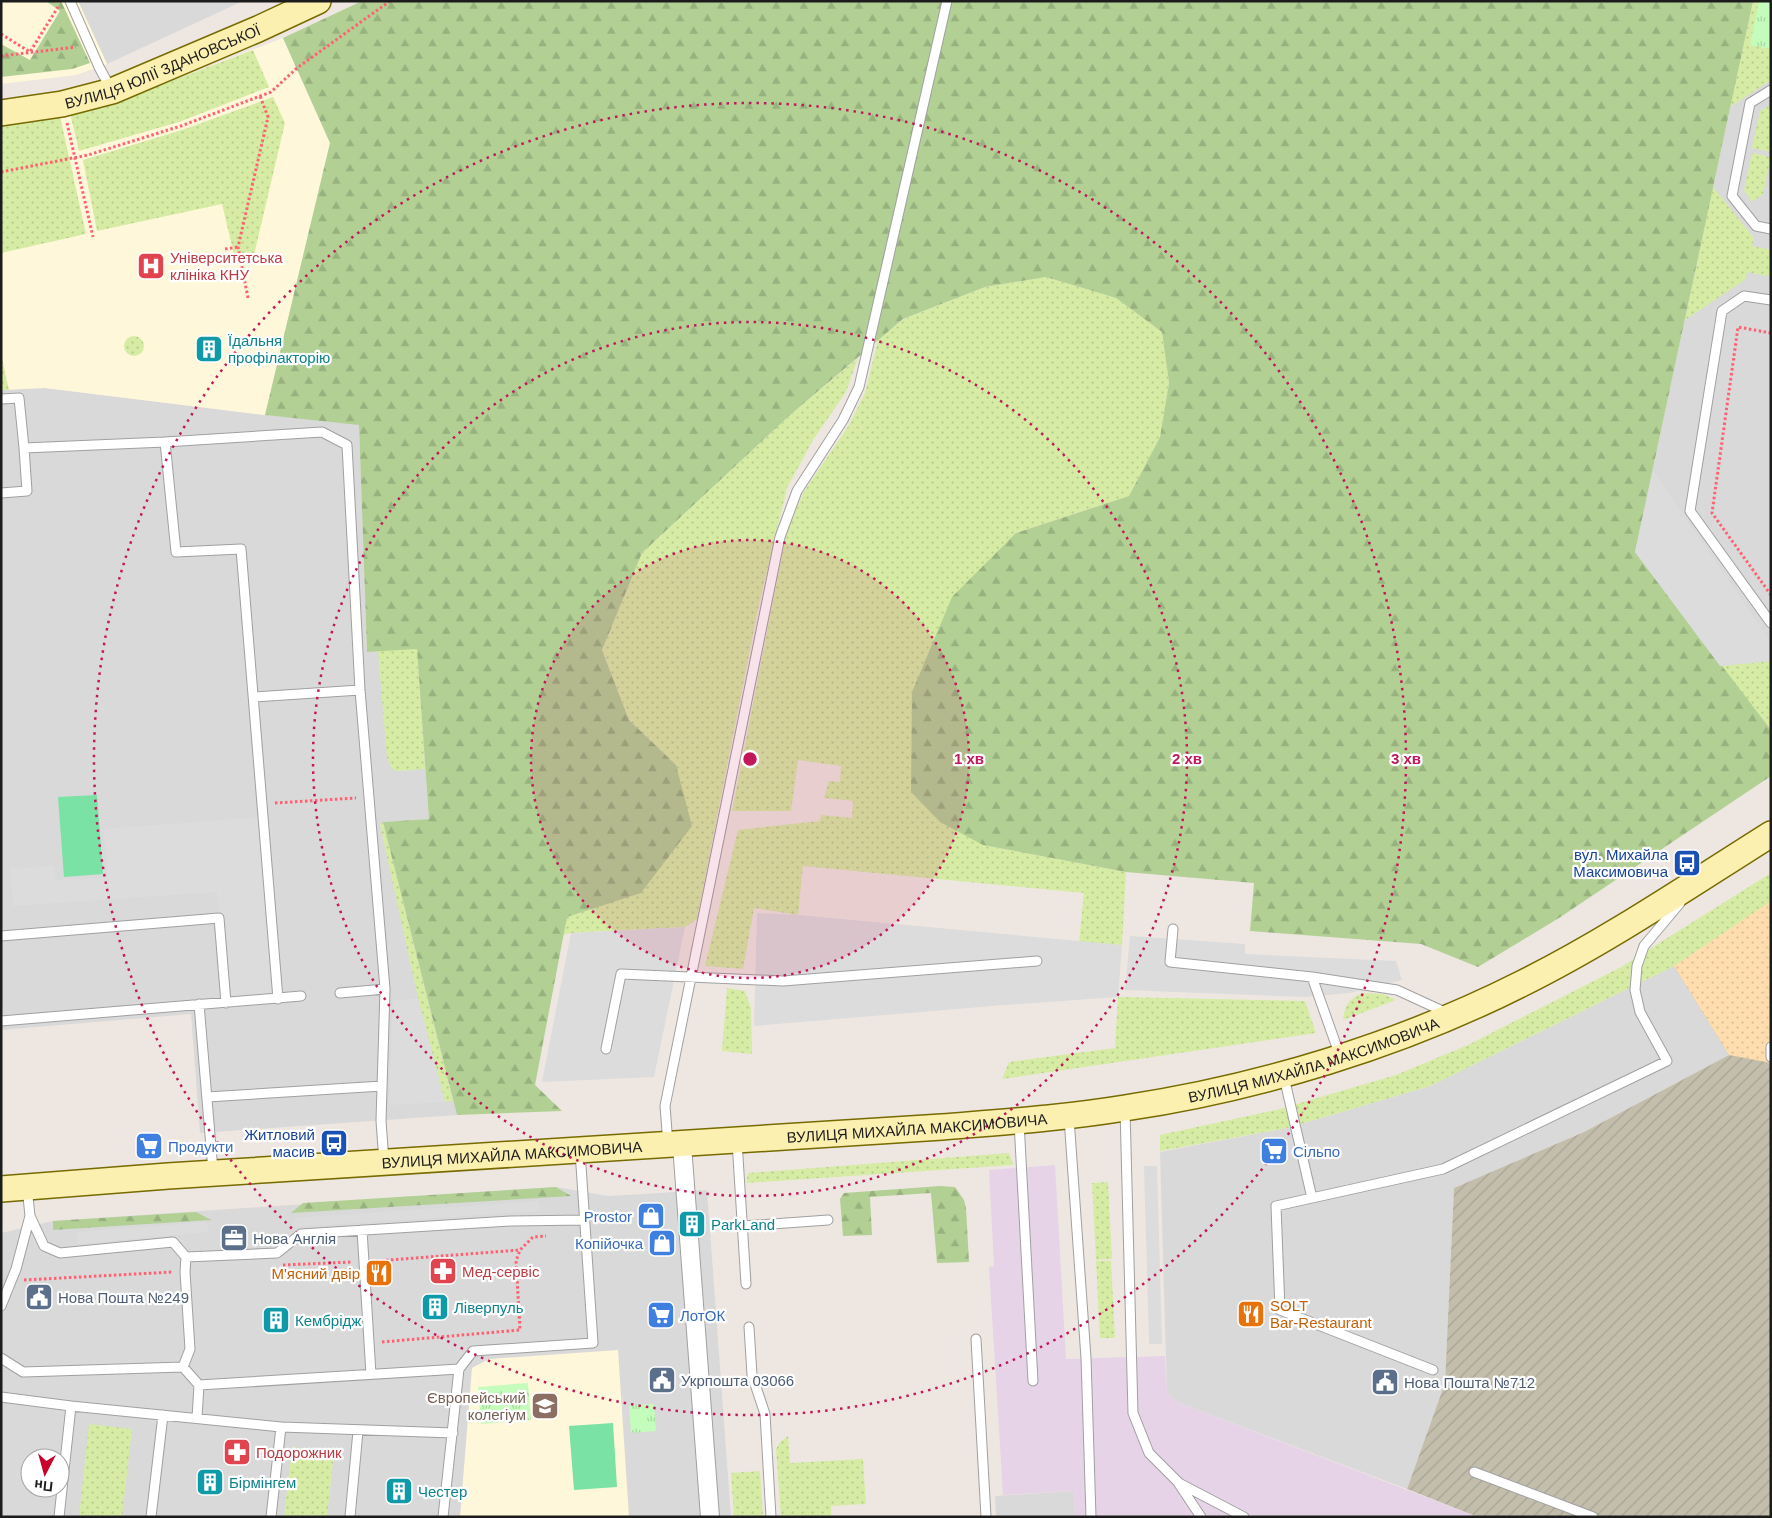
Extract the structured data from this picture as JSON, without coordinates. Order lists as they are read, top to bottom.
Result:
{
  "streets": {
    "main road": ["ВУЛИЦЯ ЮЛІЇ ЗДАНОВСЬКОЇ", "ВУЛИЦЯ МИХАЙЛА МАКСИМОВИЧА"]
  },
  "places": {
    "hospital": ["Університетська клініка КНУ"],
    "building": [
      "Їдальня профілакторію",
      "ParkLand",
      "Ліверпуль",
      "Кембрідж",
      "Бірмінгем",
      "Честер"
    ],
    "bus stop": ["вул. Михайла Максимовича", "Житловий масив"],
    "supermarket": ["Продукти", "Сільпо", "ЛотОК"],
    "shop": ["Prostor", "Копійочка"],
    "office": ["Нова Англія"],
    "pharmacy": ["Мед-сервіс", "Подорожник"],
    "restaurant": ["М'ясний двір", "SOLT Bar-Restaurant"],
    "public building": ["Нова Пошта №249", "Укрпошта 03066", "Нова Пошта №712"],
    "school or university": ["Європейський колегіум"]
  },
  "north": "bottom",
  "rings": ["1 хв", "2 хв", "3 хв"]
}
